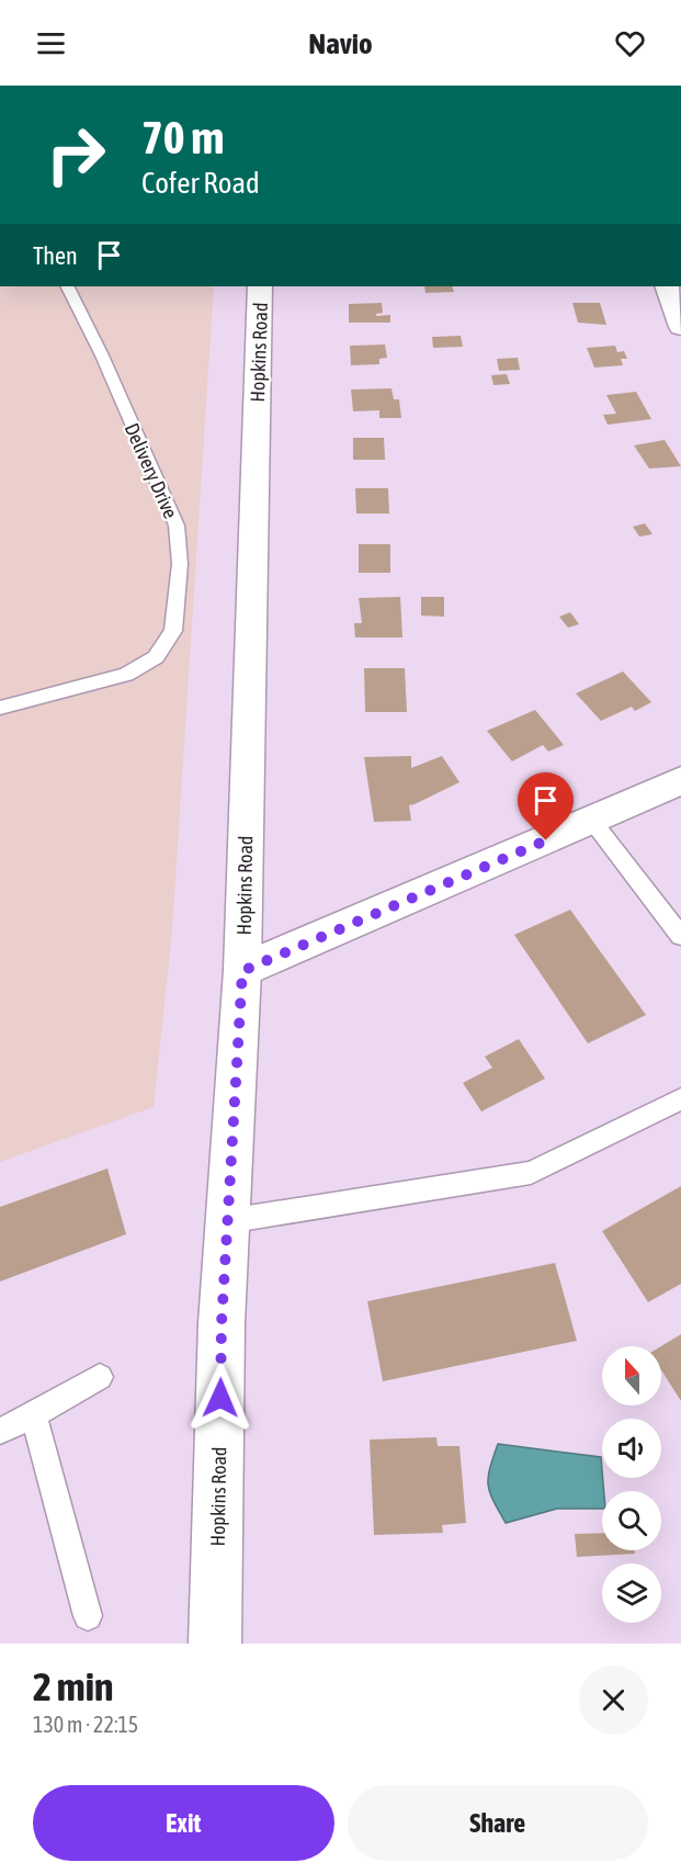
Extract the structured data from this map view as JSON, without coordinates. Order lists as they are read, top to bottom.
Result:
{
  "streets": {
    "main road": ["Hopkins Road"],
    "lane": ["Delivery Drive"]
  },
  "north": "top",
  "page": {
    "header": "Navio",
    "turn": ["70 m", "Cofer Road"],
    "then": "Then",
    "heading": ["2 min", "130 m · 22:15"],
    "buttons": ["Exit", "Share"]
  }
}
